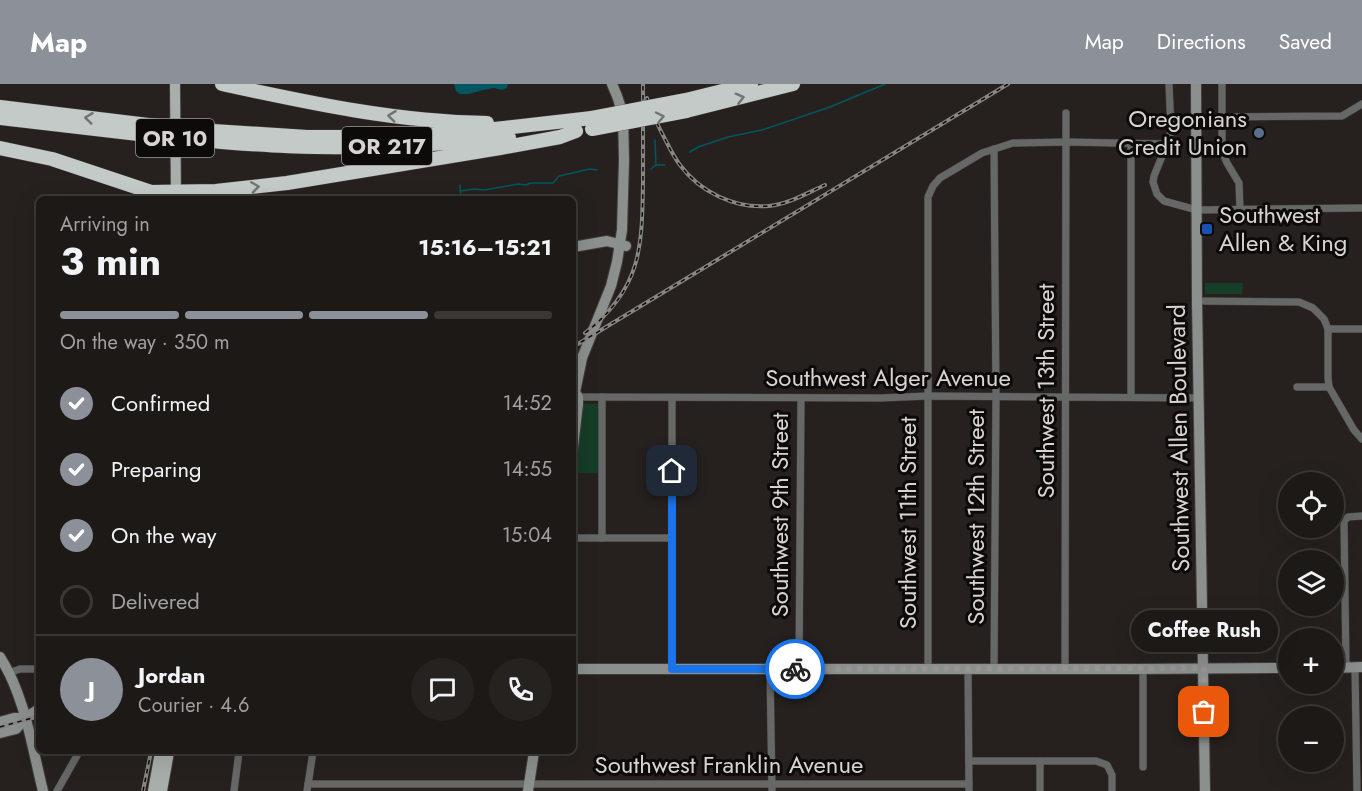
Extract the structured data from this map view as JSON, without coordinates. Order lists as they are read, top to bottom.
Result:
{
  "streets": {
    "highway": ["OR 217"],
    "main road": ["OR 10"],
    "street": [
      "Southwest Alger Avenue",
      "Southwest 13th Street",
      "Southwest Allen Boulevard",
      "Southwest 9th Street",
      "Southwest 12th Street",
      "Southwest 11th Street",
      "Southwest Franklin Avenue"
    ]
  },
  "crossings": [
    ["Southwest Alger Avenue", "Southwest 13th Street"],
    ["Southwest Alger Avenue", "Southwest Allen Boulevard"],
    ["Southwest Alger Avenue", "Southwest 9th Street"],
    ["Southwest Alger Avenue", "Southwest 12th Street"],
    ["Southwest Alger Avenue", "Southwest 11th Street"],
    ["Southwest 12th Street", "Southwest 11th Street"]
  ],
  "places": {
    "other": ["Oregonians Credit Union", "Coffee Rush"],
    "transit": ["Southwest Allen & King"]
  },
  "page": {
    "header": "Map",
    "nav": ["Map", "Directions", "Saved"],
    "heading": ["3 min", "Arriving in", "15:16–15:21"],
    "panel": ["Jordan", "Courier · 4.6"],
    "bar": "On the way · 350 m",
    "list": [
      ["Confirmed", "14:52"],
      ["Preparing", "14:55"],
      ["On the way", "15:04"],
      "Delivered"
    ],
    "map_buttons": ["+", "−"],
    "bubble": "Coffee Rush",
    "round": "J"
  }
}
